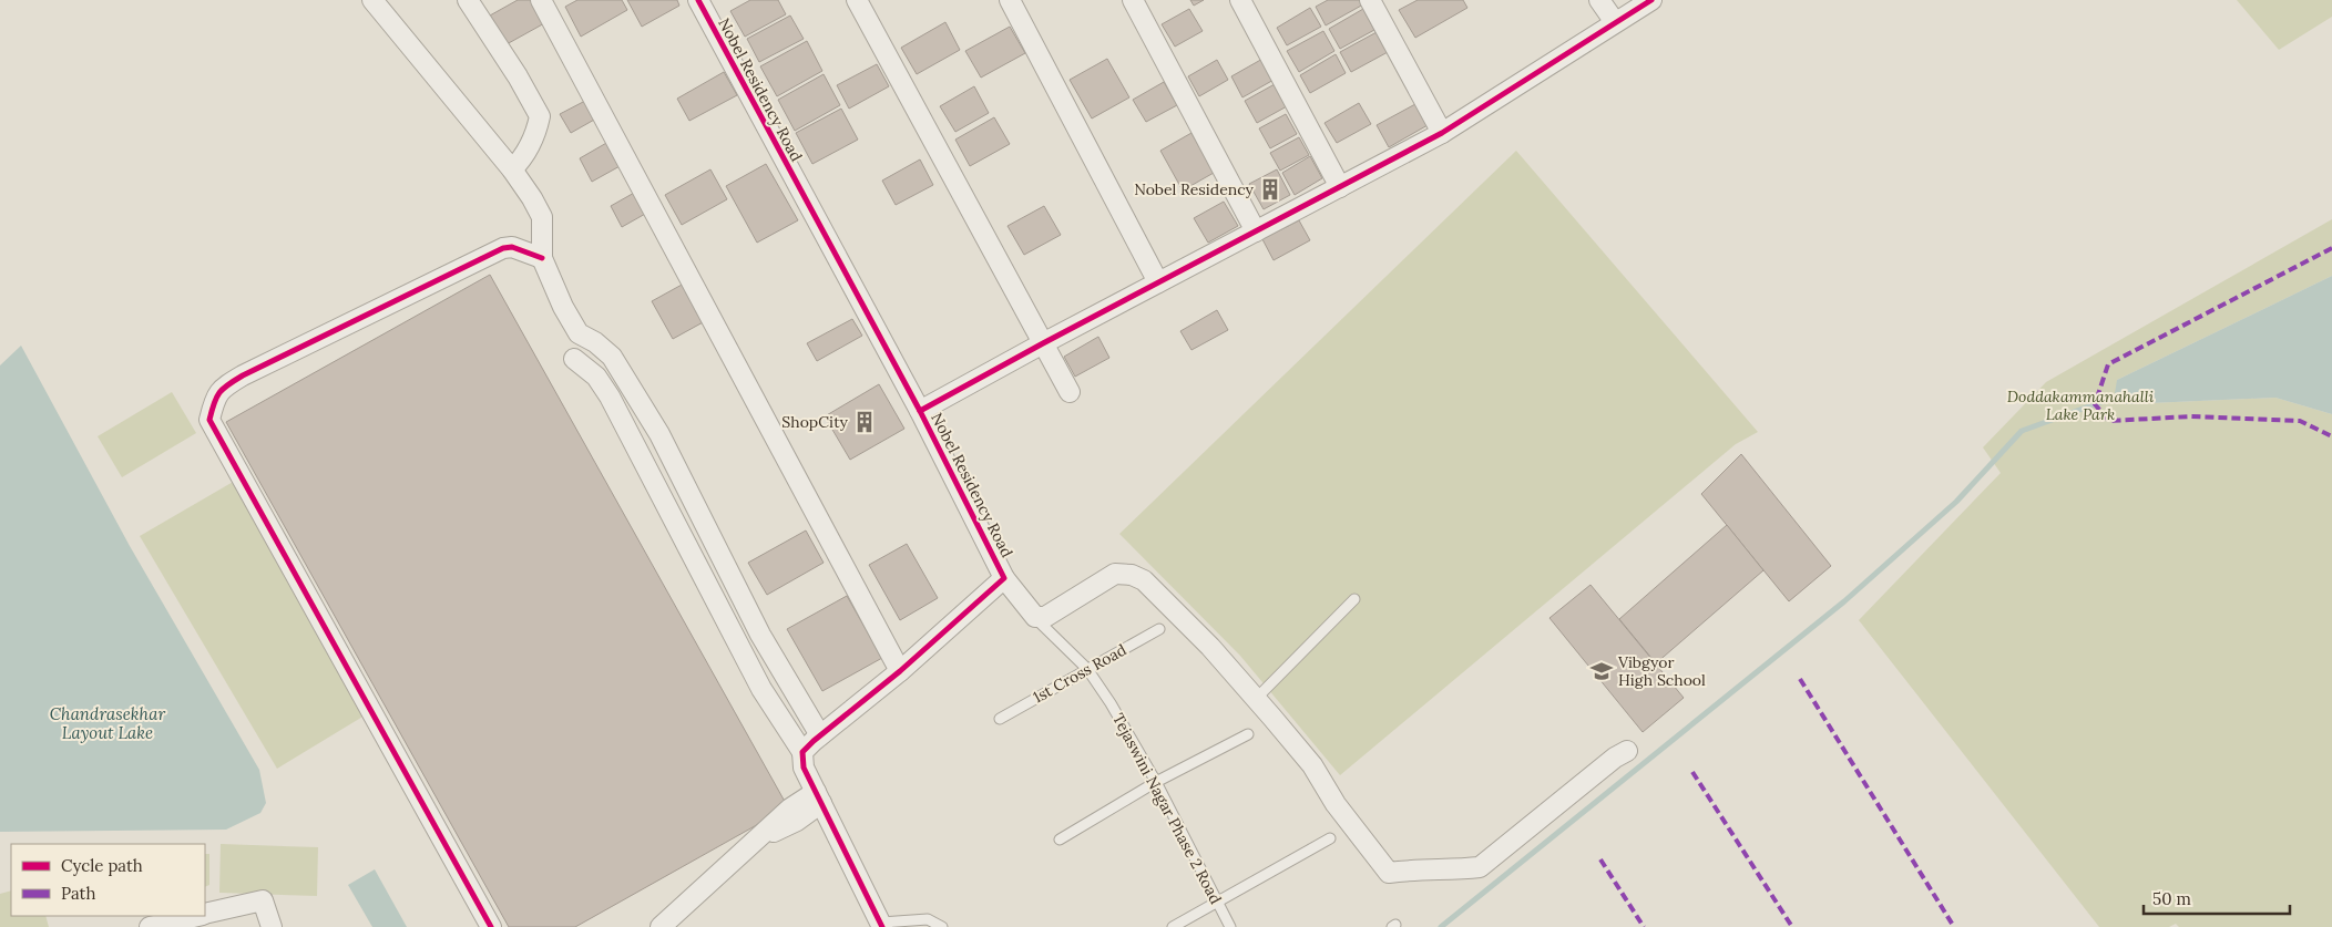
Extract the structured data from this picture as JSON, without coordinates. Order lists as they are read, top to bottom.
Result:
{
  "streets": {
    "street": ["Nobel Residency Road"],
    "lane": ["1st Cross Road", "Tejaswini Nagar Phase 2 Road"]
  },
  "crossings": [
    ["1st Cross Road", "Tejaswini Nagar Phase 2 Road"]
  ],
  "water": ["Chandrasekhar Layout Lake"],
  "parks": ["Doddakammanahalli Lake Park"],
  "places": {
    "building": ["Nobel Residency", "ShopCity"],
    "school or university": ["Vibgyor High School"]
  },
  "legend": ["Cycle path", "Path"],
  "scale_bar": "50 m"
}
